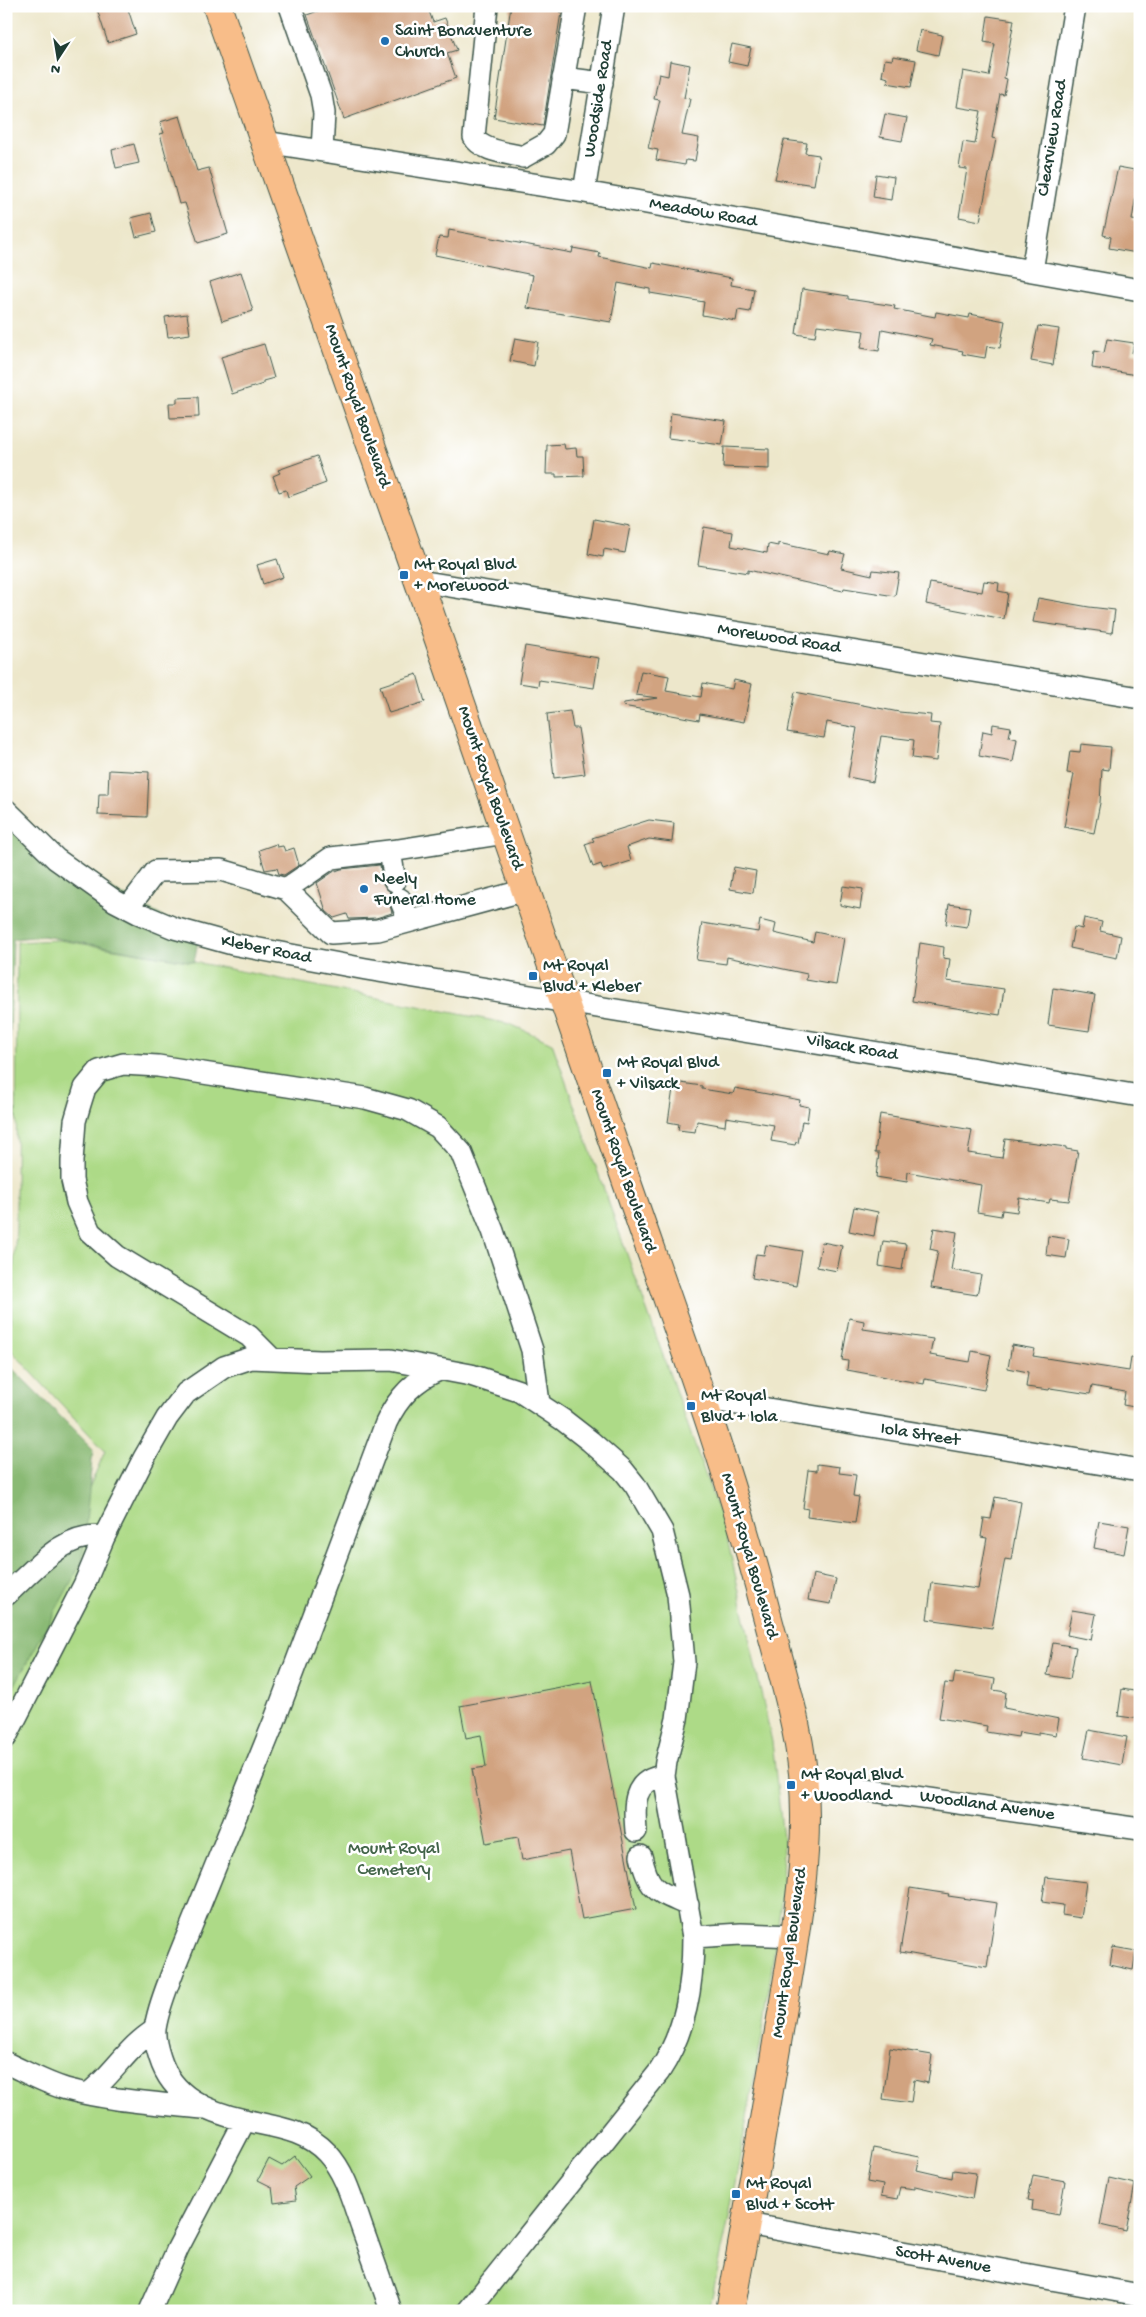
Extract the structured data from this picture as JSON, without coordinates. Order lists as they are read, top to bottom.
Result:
{
  "streets": {
    "main road": ["Mount Royal Boulevard"],
    "street": [
      "Woodside Road",
      "Clearview Road",
      "Meadow Road",
      "Morewood Road",
      "Kleber Road",
      "Vilsack Road",
      "Iola Street",
      "Woodland Avenue",
      "Scott Avenue"
    ]
  },
  "crossings": [
    ["Woodside Road", "Meadow Road"],
    ["Clearview Road", "Meadow Road"],
    ["Meadow Road", "Mount Royal Boulevard"],
    ["Mount Royal Boulevard", "Morewood Road"],
    ["Mount Royal Boulevard", "Kleber Road"],
    ["Mount Royal Boulevard", "Vilsack Road"],
    ["Mount Royal Boulevard", "Iola Street"],
    ["Mount Royal Boulevard", "Woodland Avenue"],
    ["Mount Royal Boulevard", "Scott Avenue"],
    ["Kleber Road", "Vilsack Road"]
  ],
  "parks": ["Mount Royal Cemetery"],
  "places": {
    "other": ["Saint Bonaventure Church", "Neely Funeral Home"],
    "transit": [
      "Mt Royal Blvd + Morewood",
      "Mt Royal Blvd + Kleber",
      "Mt Royal Blvd + Vilsack",
      "Mt Royal Blvd + Iola",
      "Mt Royal Blvd + Woodland",
      "Mt Royal Blvd + Scott"
    ]
  },
  "north": "bottom"
}
